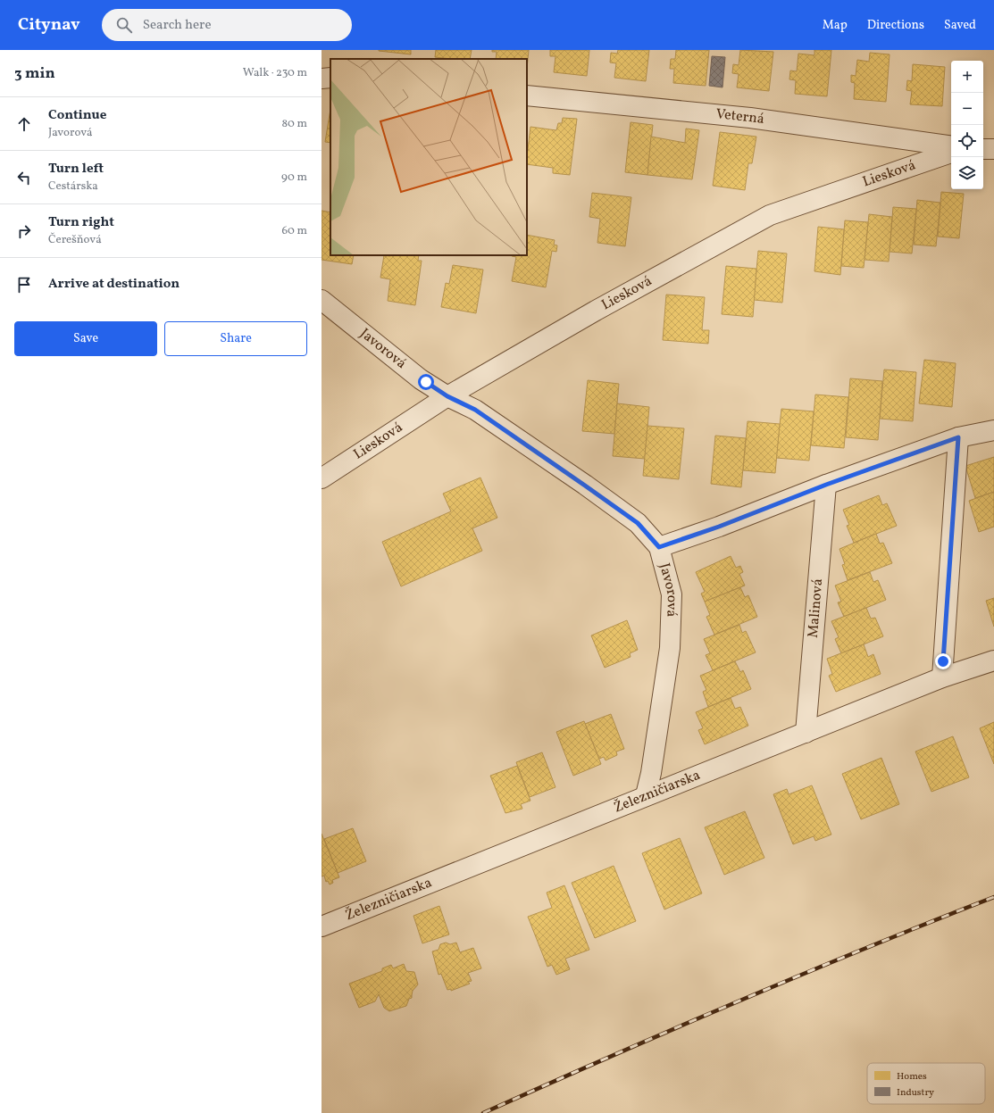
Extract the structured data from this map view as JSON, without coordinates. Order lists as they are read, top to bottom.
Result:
{
  "streets": {
    "street": [
      "Veterná",
      "Liesková",
      "Javorová",
      "Malinová",
      "Železničiarska"
    ]
  },
  "crossings": [
    ["Liesková", "Javorová"],
    ["Javorová", "Železničiarska"],
    ["Malinová", "Železničiarska"]
  ],
  "legend": ["Homes", "Industry"],
  "page": {
    "header": "Citynav",
    "search": "Search here",
    "nav": ["Map", "Directions", "Saved"],
    "heading": ["3 min", "Walk · 230 m"],
    "map_buttons": ["+", "−"],
    "list": [
      ["Continue", "Javorová", "80 m"],
      ["Turn left", "Cestárska", "90 m"],
      ["Turn right", "Čerešňová", "60 m"],
      "Arrive at destination"
    ],
    "buttons": ["Save", "Share"]
  }
}
